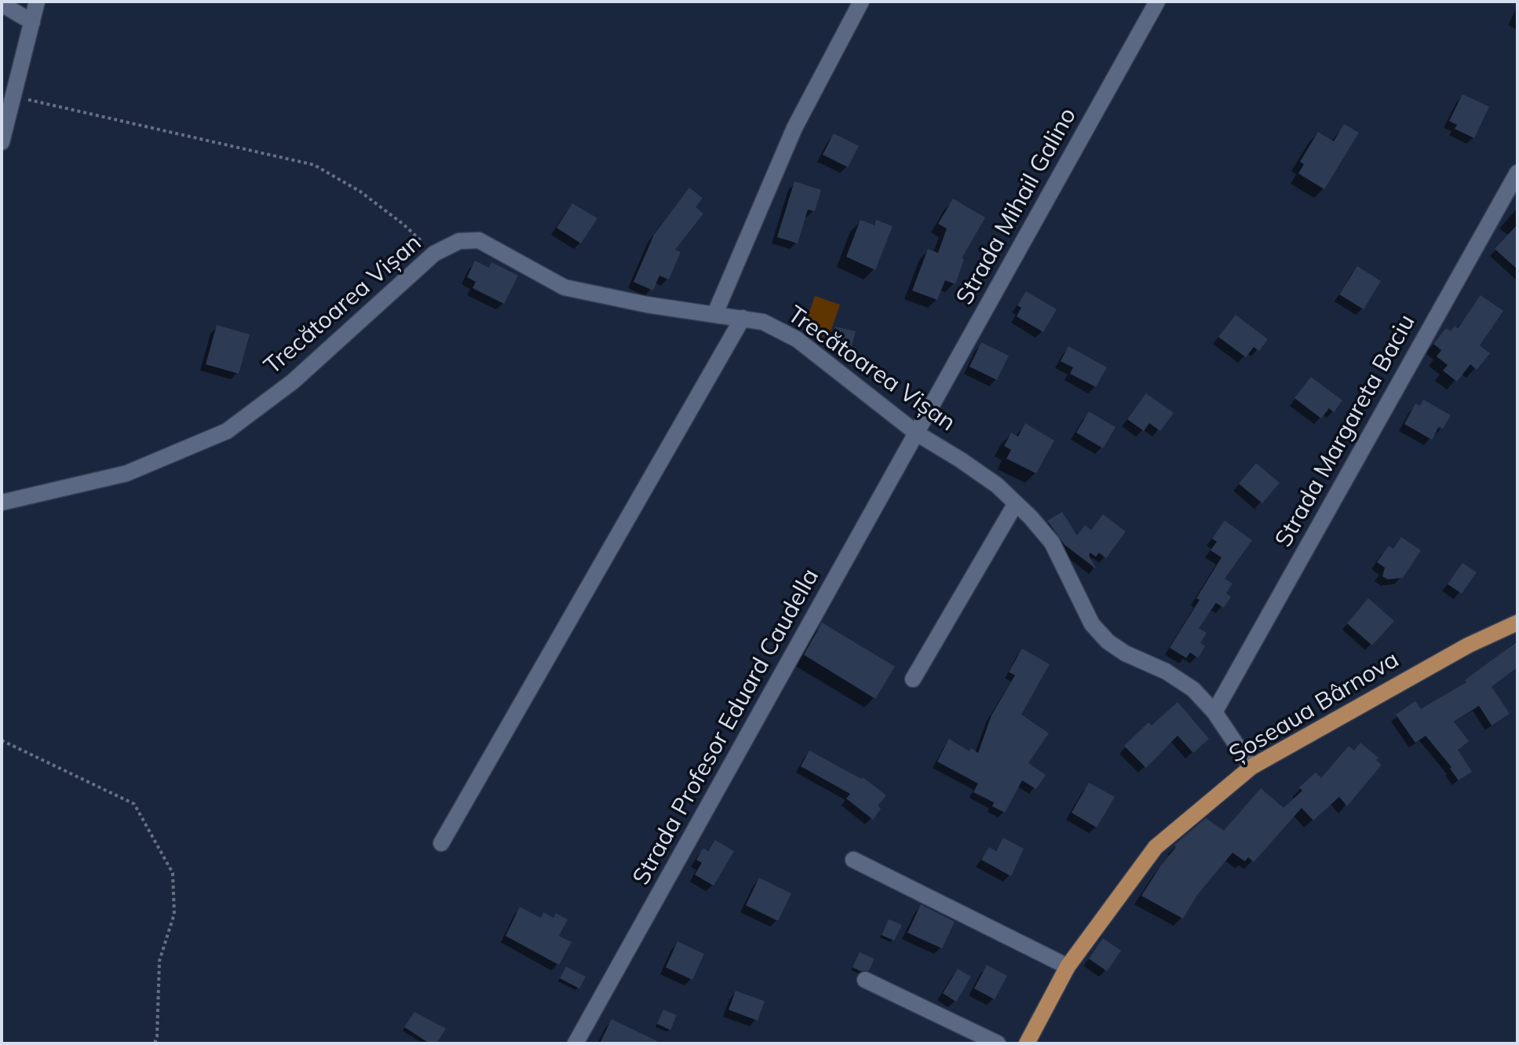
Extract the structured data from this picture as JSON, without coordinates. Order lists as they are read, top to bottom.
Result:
{
  "streets": {
    "main road": ["Șoseaua Bârnova"],
    "street": [
      "Strada Mihail Galino",
      "Trecătoarea Vișan",
      "Strada Margareta Baciu",
      "Strada Profesor Eduard Caudella"
    ]
  },
  "crossings": [
    ["Strada Mihail Galino", "Trecătoarea Vișan"],
    ["Strada Mihail Galino", "Strada Profesor Eduard Caudella"],
    ["Trecătoarea Vișan", "Strada Margareta Baciu"],
    ["Trecătoarea Vișan", "Șoseaua Bârnova"],
    ["Trecătoarea Vișan", "Strada Profesor Eduard Caudella"]
  ]
}
